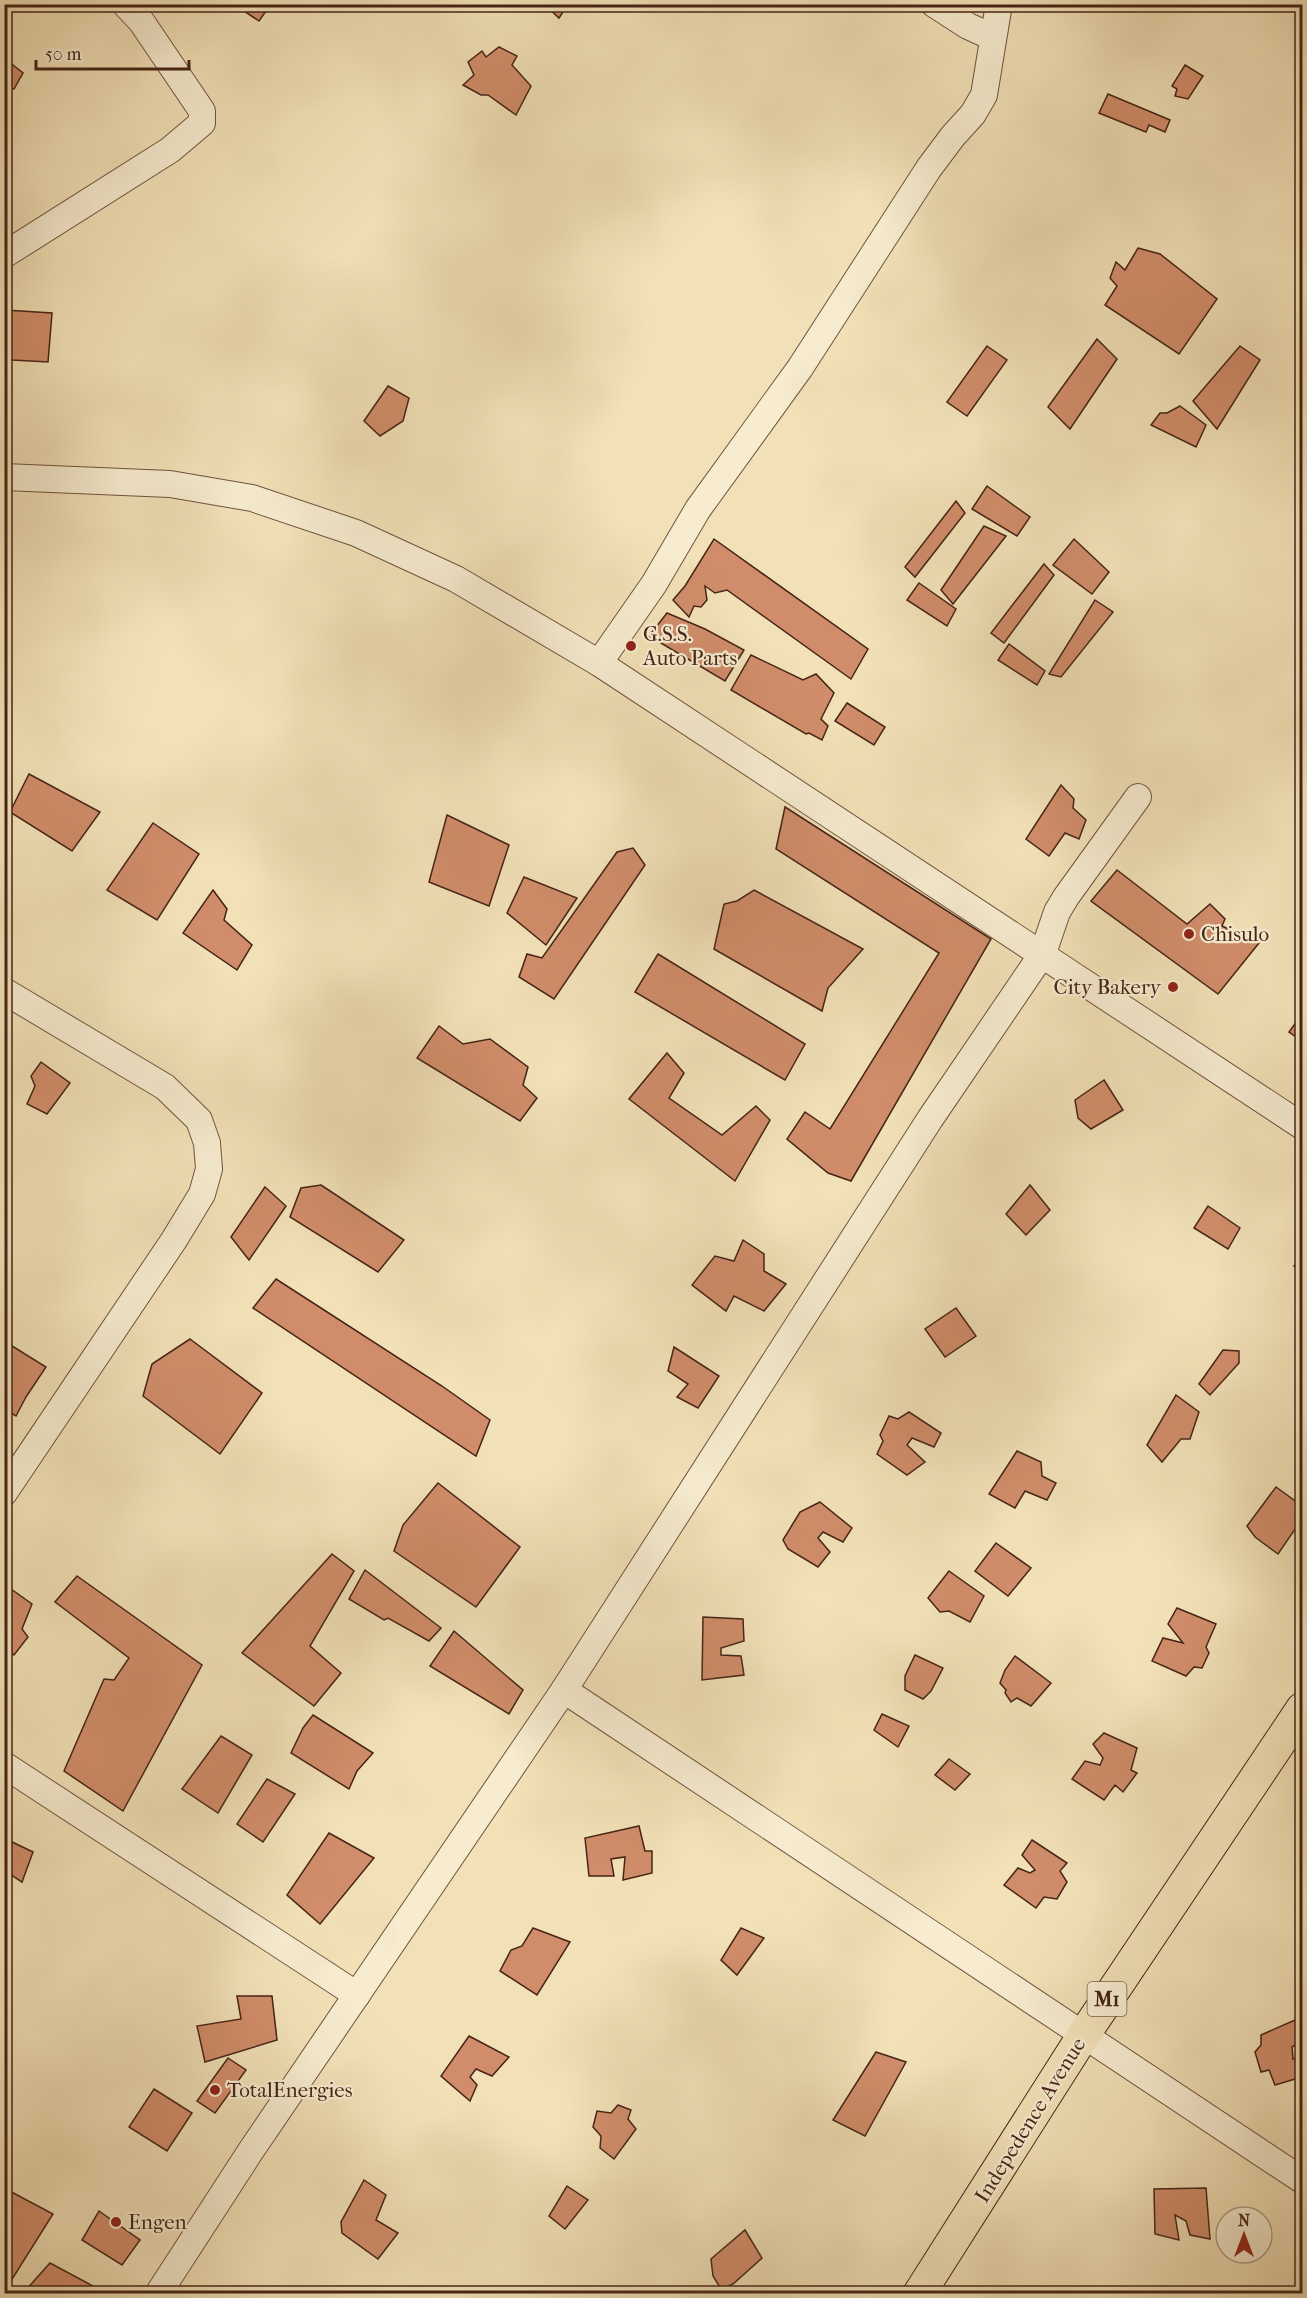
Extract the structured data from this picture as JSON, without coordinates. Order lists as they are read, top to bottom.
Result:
{
  "streets": {
    "main road": ["M1", "Indepedence Avenue"]
  },
  "places": [
    "G.S.S. Auto Parts",
    "Chisulo",
    "City Bakery",
    "TotalEnergies",
    "Engen"
  ],
  "scale_bar": "50 m",
  "north": "top"
}
